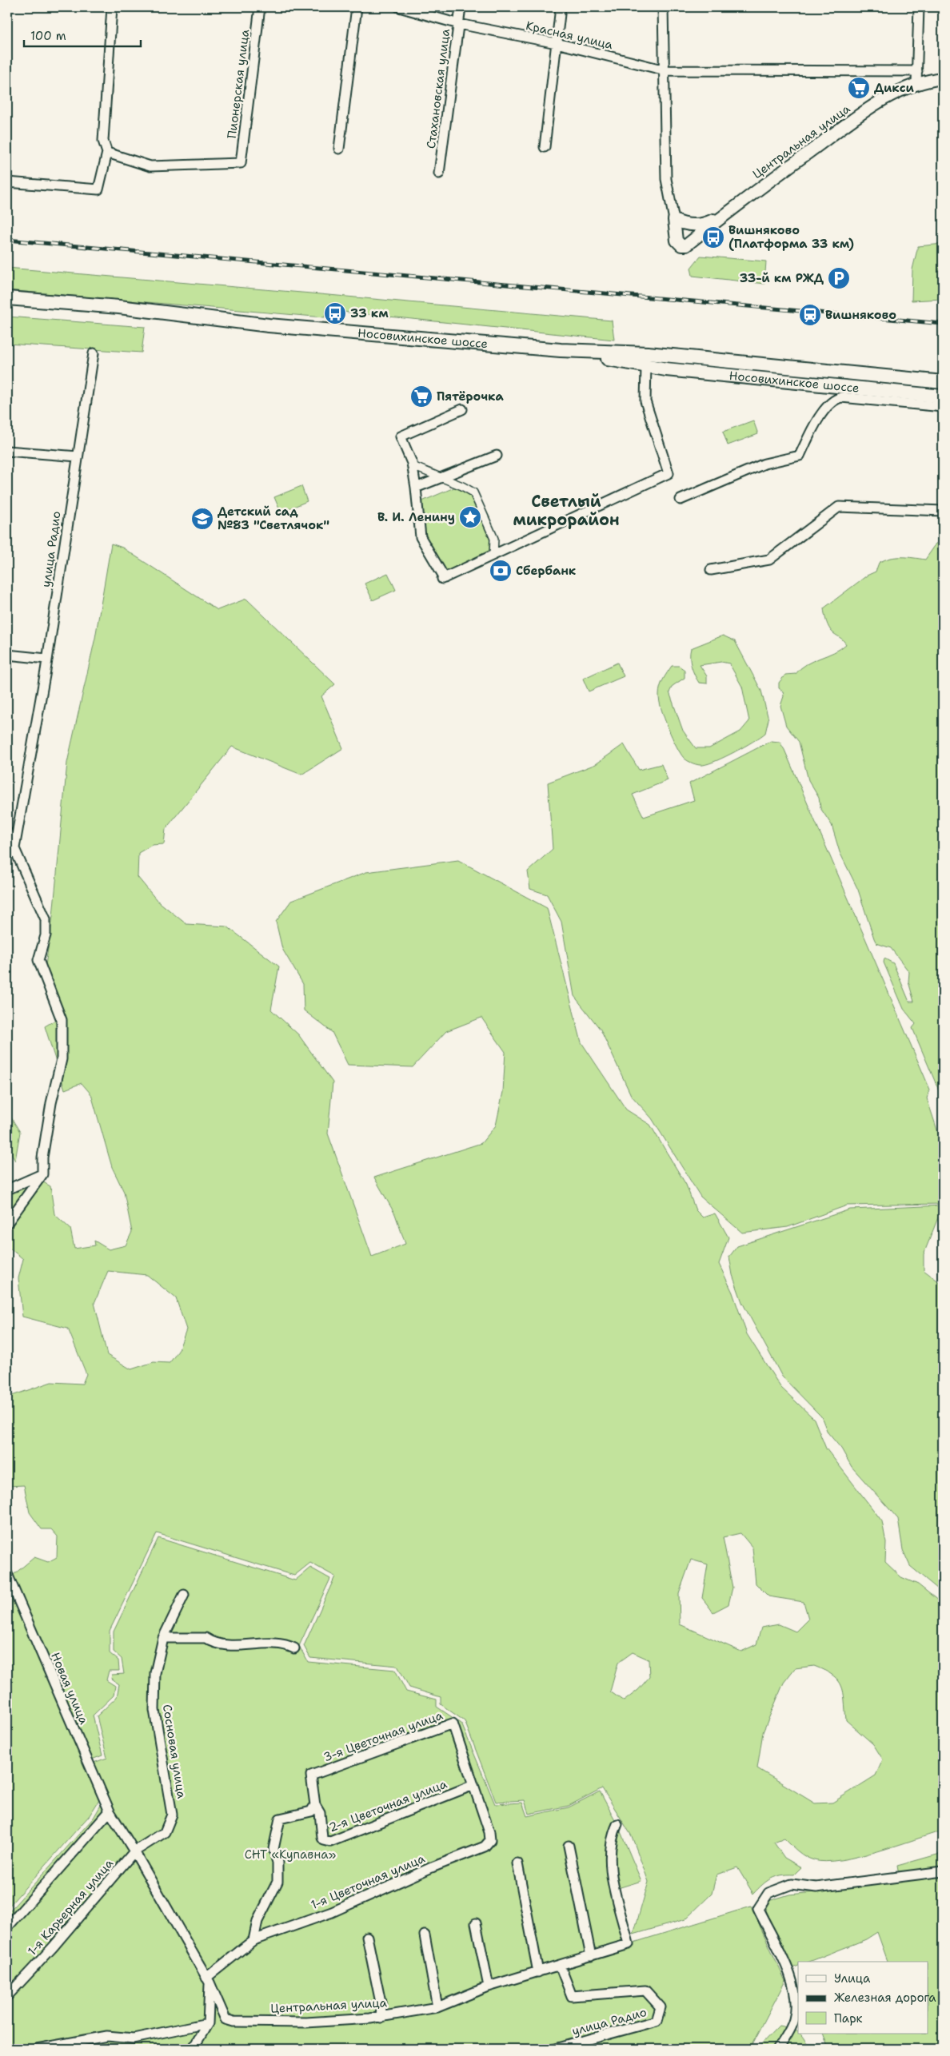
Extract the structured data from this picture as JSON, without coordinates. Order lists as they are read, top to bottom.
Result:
{
  "streets": {
    "main road": ["Носовихинское шоссе"],
    "street": [
      "Красная улица",
      "Пионерская улица",
      "Стахановская улица",
      "Центральная улица",
      "улица Радио",
      "Новая улица",
      "3-я Цветочная улица",
      "Сосновая улица",
      "2-я Цветочная улица",
      "1-я Цветочная улица",
      "1-я Карьерная улица"
    ]
  },
  "crossings": [
    ["Красная улица", "Стахановская улица"],
    ["Красная улица", "Центральная улица"],
    ["Центральная улица", "улица Радио"],
    ["Центральная улица", "Новая улица"],
    ["Центральная улица", "Сосновая улица"],
    ["Центральная улица", "1-я Цветочная улица"],
    ["Центральная улица", "1-я Карьерная улица"],
    ["3-я Цветочная улица", "2-я Цветочная улица"],
    ["3-я Цветочная улица", "1-я Цветочная улица"],
    ["Сосновая улица", "1-я Карьерная улица"],
    ["2-я Цветочная улица", "1-я Цветочная улица"]
  ],
  "districts": ["Светлый микрорайон"],
  "parks": ["СНТ «Купавна»"],
  "places": {
    "supermarket": ["Дикси", "Пятёрочка"],
    "bus stop": ["Вишняково (Платформа 33 км)", "33 км"],
    "parking": ["33-й км РЖД"],
    "station": ["Вишняково"],
    "place": ["В. И. Ленину"],
    "school or university": ["Детский сад №83 \"Светлячок\""],
    "bank": ["Сбербанк"]
  },
  "legend": ["Улица", "Железная дорога", "Парк"],
  "scale_bar": "100 m"
}
